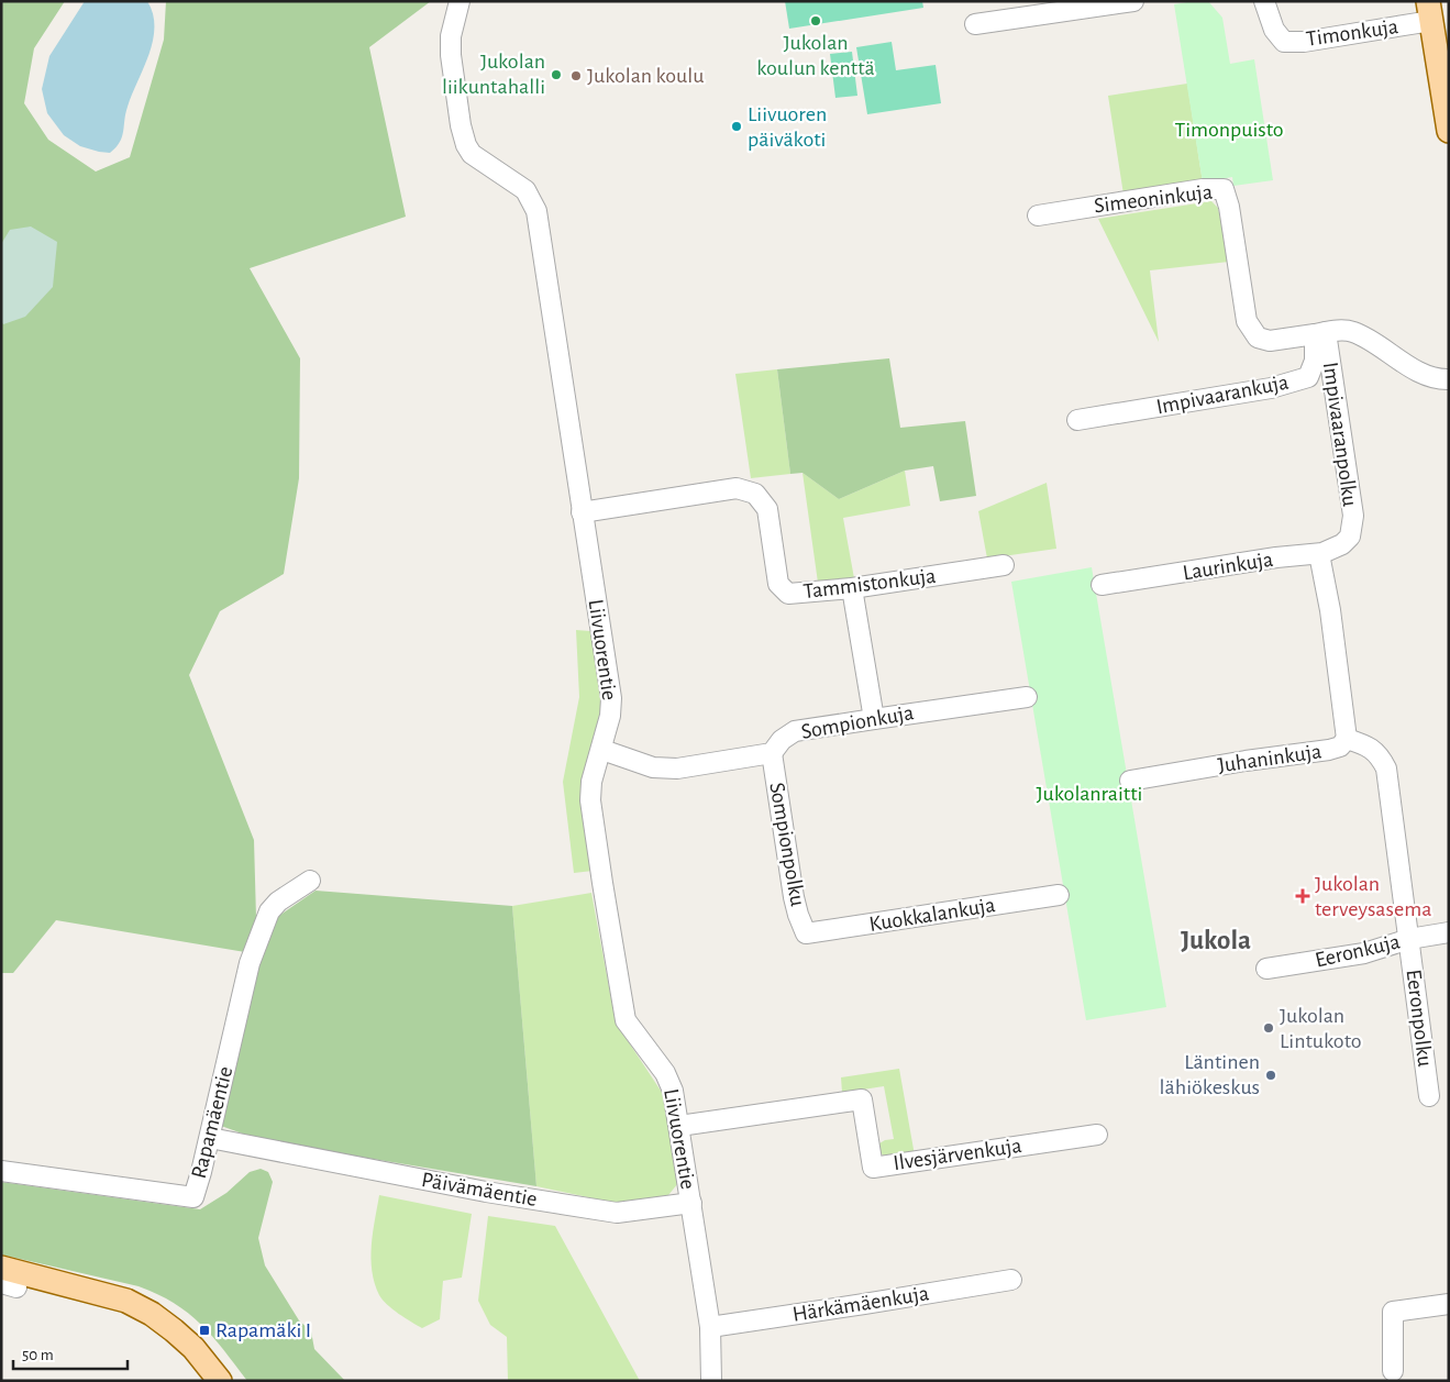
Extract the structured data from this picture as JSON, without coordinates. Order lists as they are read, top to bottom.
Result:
{
  "streets": {
    "street": [
      "Timonkuja",
      "Simeoninkuja",
      "Impivaarankuja",
      "Impivaaranpolku",
      "Laurinkuja",
      "Tammistonkuja",
      "Liivuorentie",
      "Sompionkuja",
      "Juhaninkuja",
      "Sompionpolku",
      "Kuokkalankuja",
      "Eeronkuja",
      "Eeronpolku",
      "Rapamäentie",
      "Ilvesjärvenkuja",
      "Päivämäentie",
      "Härkämäenkuja"
    ]
  },
  "crossings": [
    ["Simeoninkuja", "Impivaarankuja"],
    ["Simeoninkuja", "Impivaaranpolku"],
    ["Impivaarankuja", "Impivaaranpolku"],
    ["Impivaaranpolku", "Laurinkuja"],
    ["Tammistonkuja", "Liivuorentie"],
    ["Liivuorentie", "Sompionkuja"],
    ["Liivuorentie", "Ilvesjärvenkuja"],
    ["Liivuorentie", "Päivämäentie"],
    ["Liivuorentie", "Härkämäenkuja"],
    ["Sompionkuja", "Sompionpolku"],
    ["Juhaninkuja", "Eeronkuja"],
    ["Juhaninkuja", "Eeronpolku"],
    ["Sompionpolku", "Kuokkalankuja"],
    ["Eeronkuja", "Eeronpolku"],
    ["Rapamäentie", "Päivämäentie"]
  ],
  "districts": ["Jukola"],
  "parks": ["Timonpuisto", "Jukolanraitti"],
  "places": {
    "other": [
      "Jukolan koulun kenttä",
      "Jukolan liikuntahalli",
      "Jukolan koulu",
      "Liivuoren päiväkoti",
      "Jukolan Lintukoto",
      "Läntinen lähiökeskus"
    ],
    "health": ["Jukolan terveysasema"],
    "transit": ["Rapamäki I"]
  },
  "scale_bar": "50 m"
}
